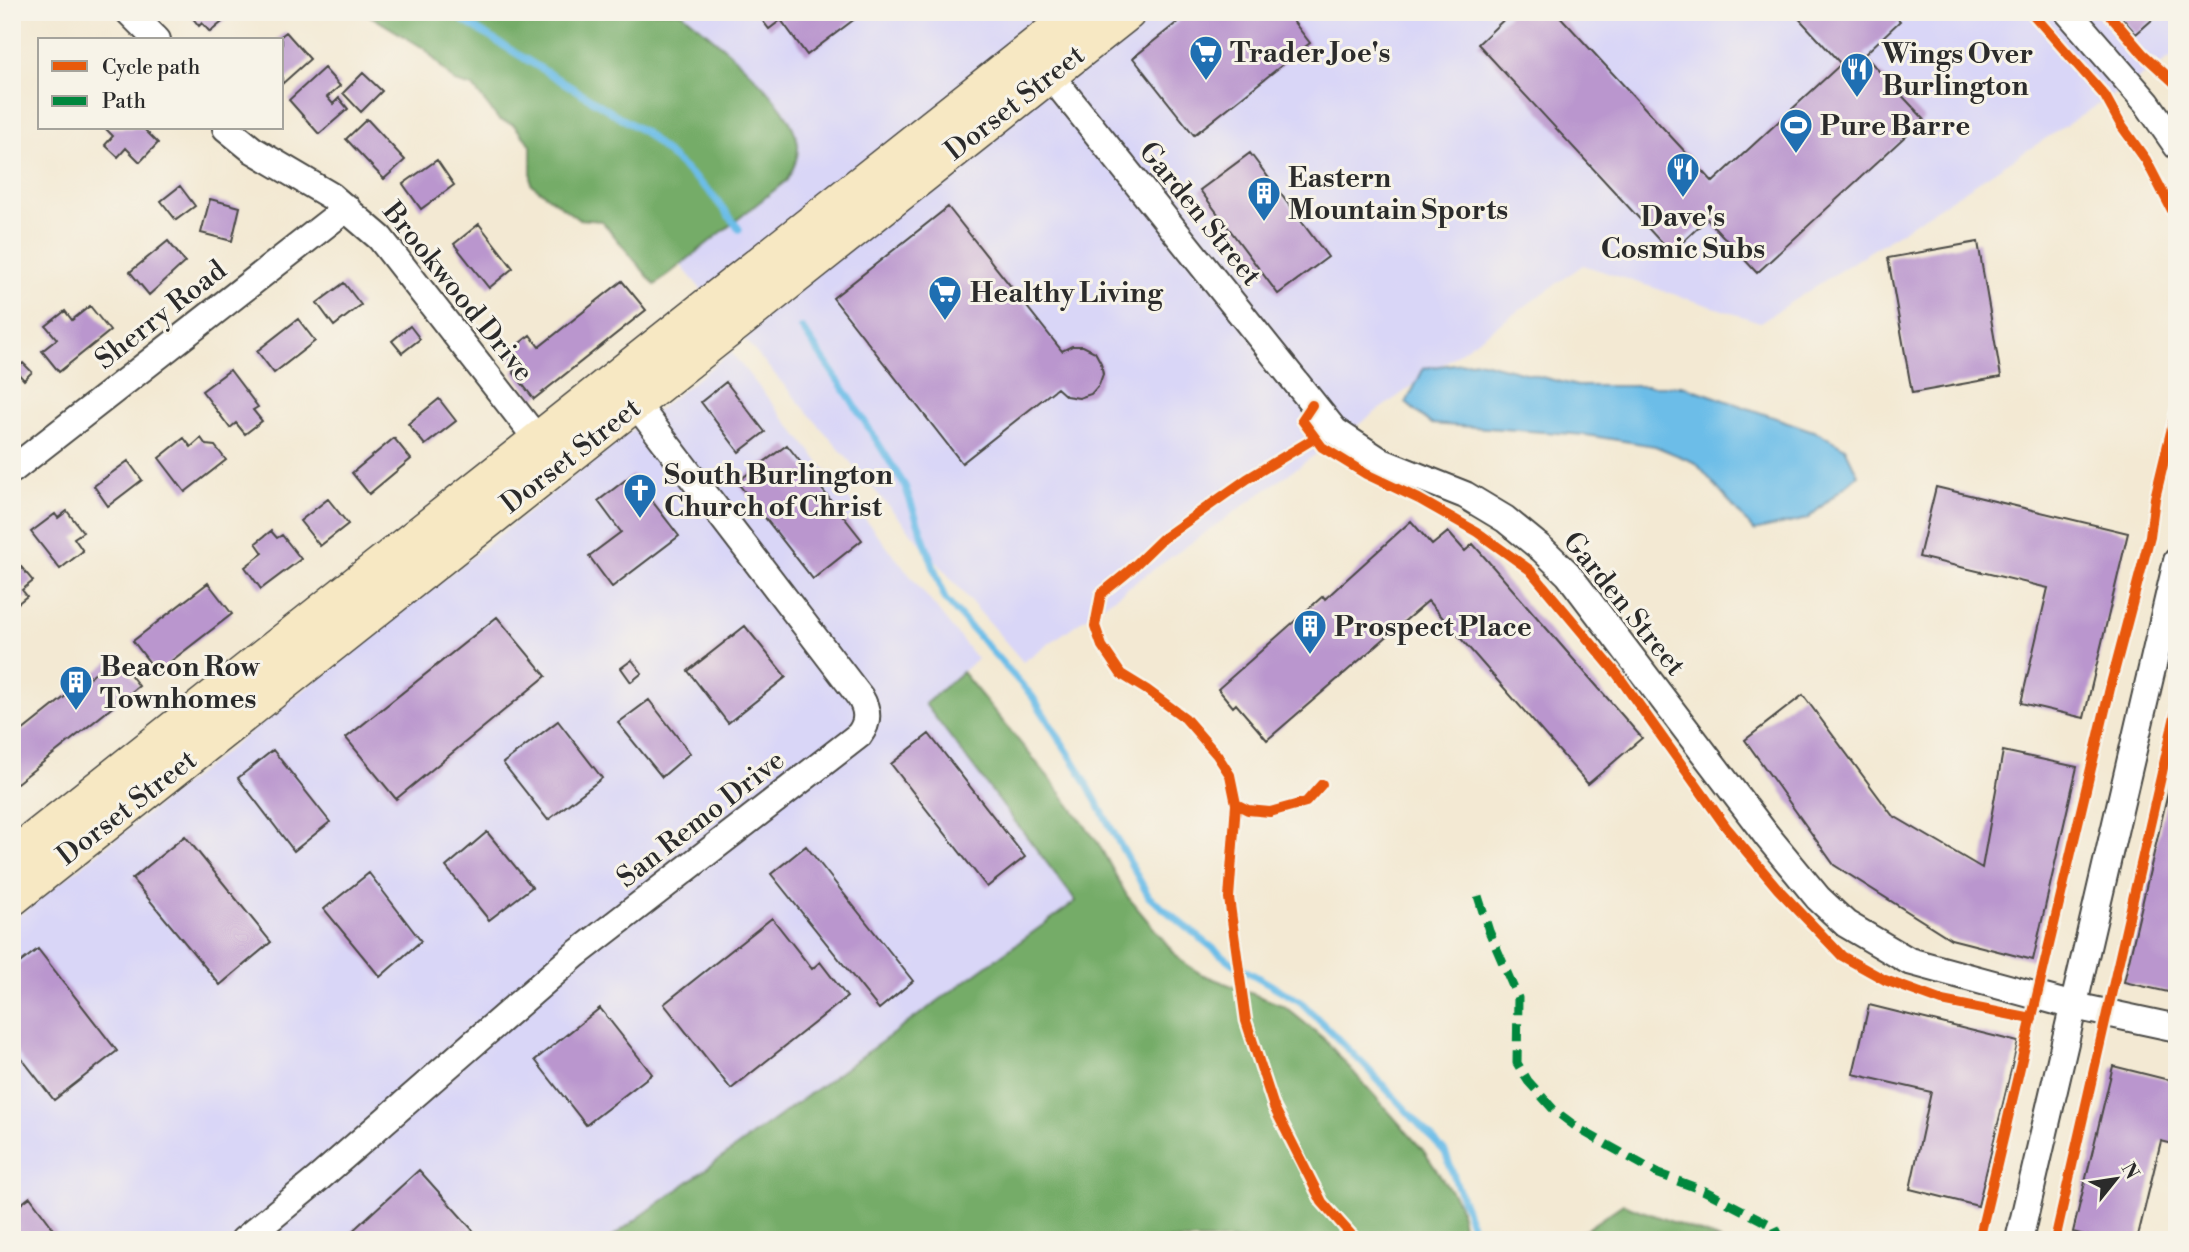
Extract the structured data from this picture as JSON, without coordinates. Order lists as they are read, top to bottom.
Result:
{
  "streets": {
    "main road": ["Dorset Street"],
    "street": [
      "Garden Street",
      "Brookwood Drive",
      "Sherry Road",
      "San Remo Drive"
    ]
  },
  "crossings": [
    ["Dorset Street", "Garden Street"],
    ["Dorset Street", "Brookwood Drive"],
    ["Dorset Street", "San Remo Drive"],
    ["Brookwood Drive", "Sherry Road"]
  ],
  "places": {
    "supermarket": ["Trader Joe's", "Healthy Living"],
    "restaurant": ["Wings Over Burlington", "Dave's Cosmic Subs"],
    "sports": ["Pure Barre"],
    "building": ["Eastern Mountain Sports", "Prospect Place", "Beacon Row Townhomes"],
    "church": ["South Burlington Church of Christ"]
  },
  "legend": ["Cycle path", "Path"],
  "north": "top right"
}
